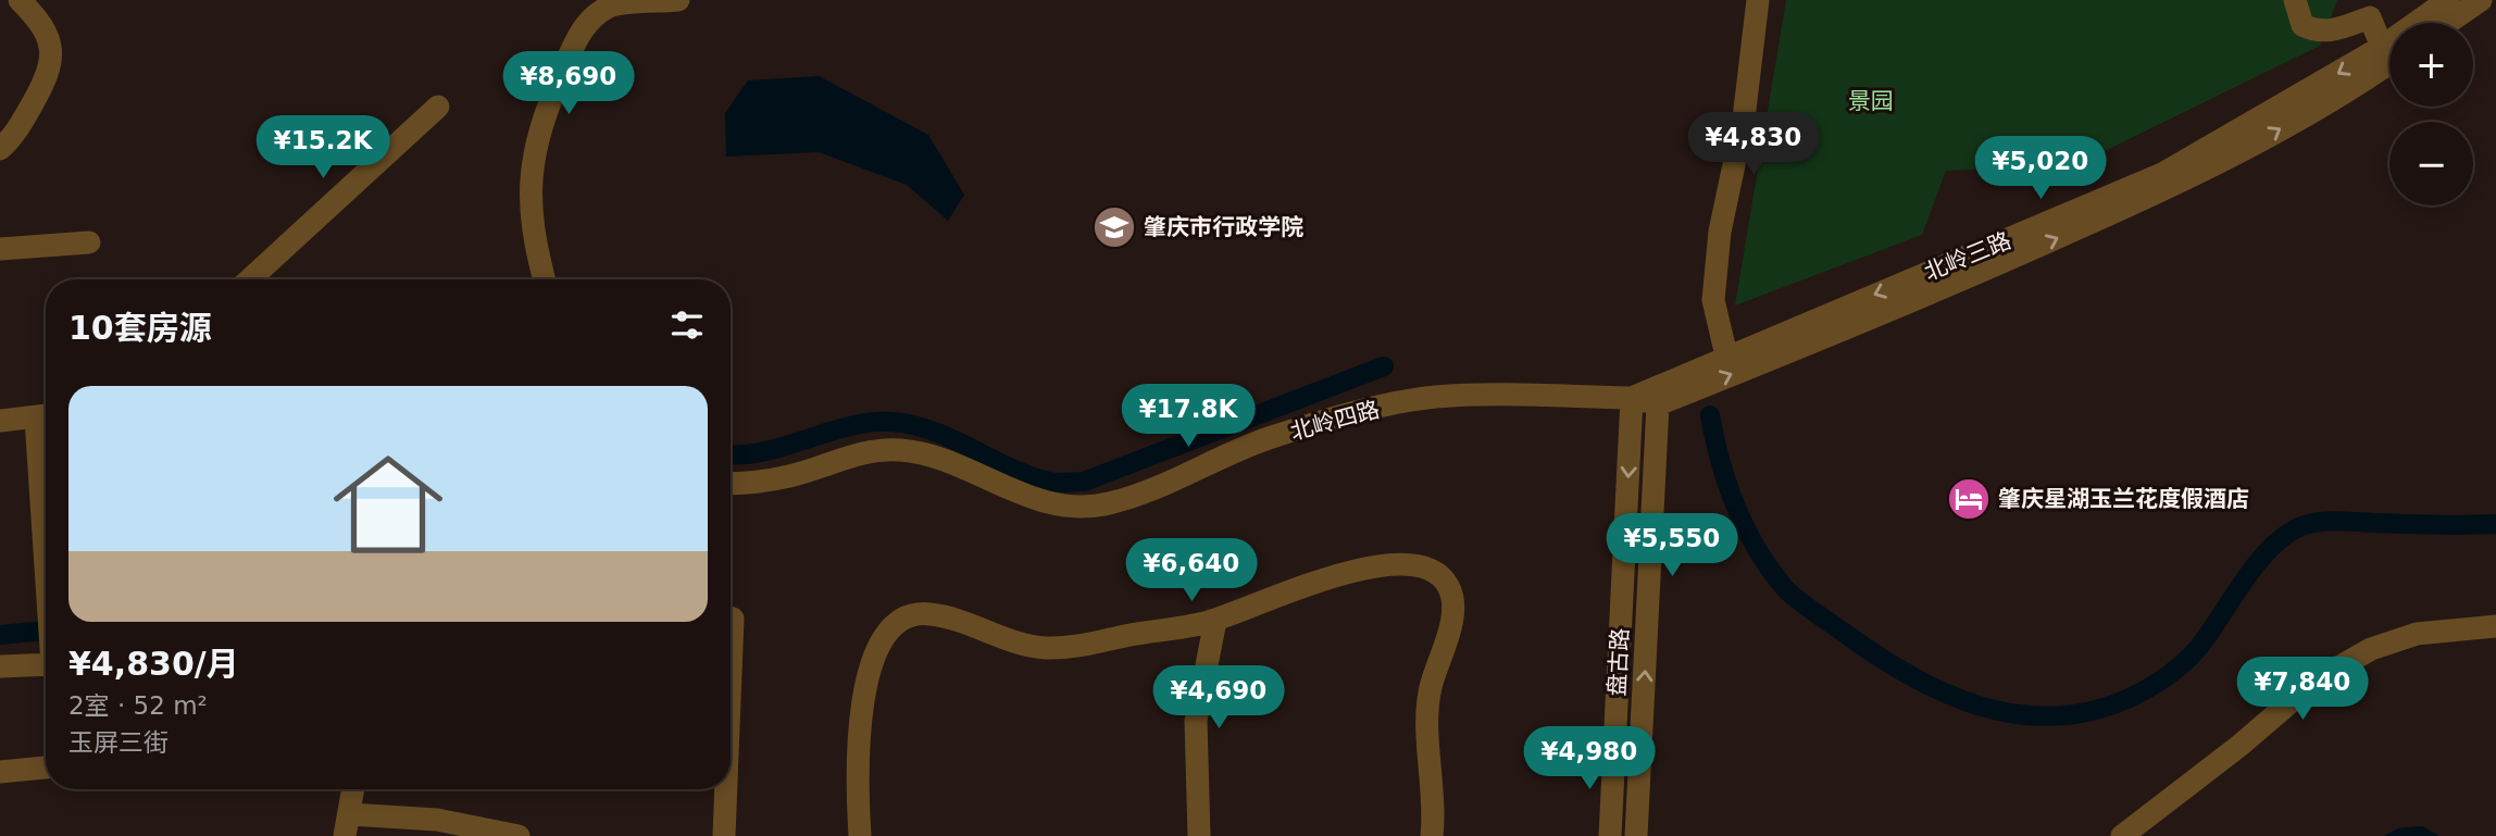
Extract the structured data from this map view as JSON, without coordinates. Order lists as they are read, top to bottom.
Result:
{
  "streets": {
    "street": ["北岭三路", "北岭四路", "盘古路"]
  },
  "crossings": [
    ["北岭三路", "北岭四路"],
    ["北岭三路", "盘古路"],
    ["北岭四路", "盘古路"]
  ],
  "parks": ["景园"],
  "places": {
    "school or university": ["肇庆市行政学院"],
    "hotel": ["肇庆星湖玉兰花度假酒店"]
  },
  "page": {
    "map_buttons": ["+", "−"],
    "price": [
      "¥8,690",
      "¥4,830",
      "¥15.2K",
      "¥5,020",
      "¥17.8K",
      "¥5,550",
      "¥6,640",
      "¥7,840",
      "¥4,690",
      "¥4,980"
    ],
    "heading": "10套房源",
    "list": [
      {
        "name": "¥4,830/月",
        "note": "2室 · 52 m² · 玉屏三街"
      }
    ]
  }
}
